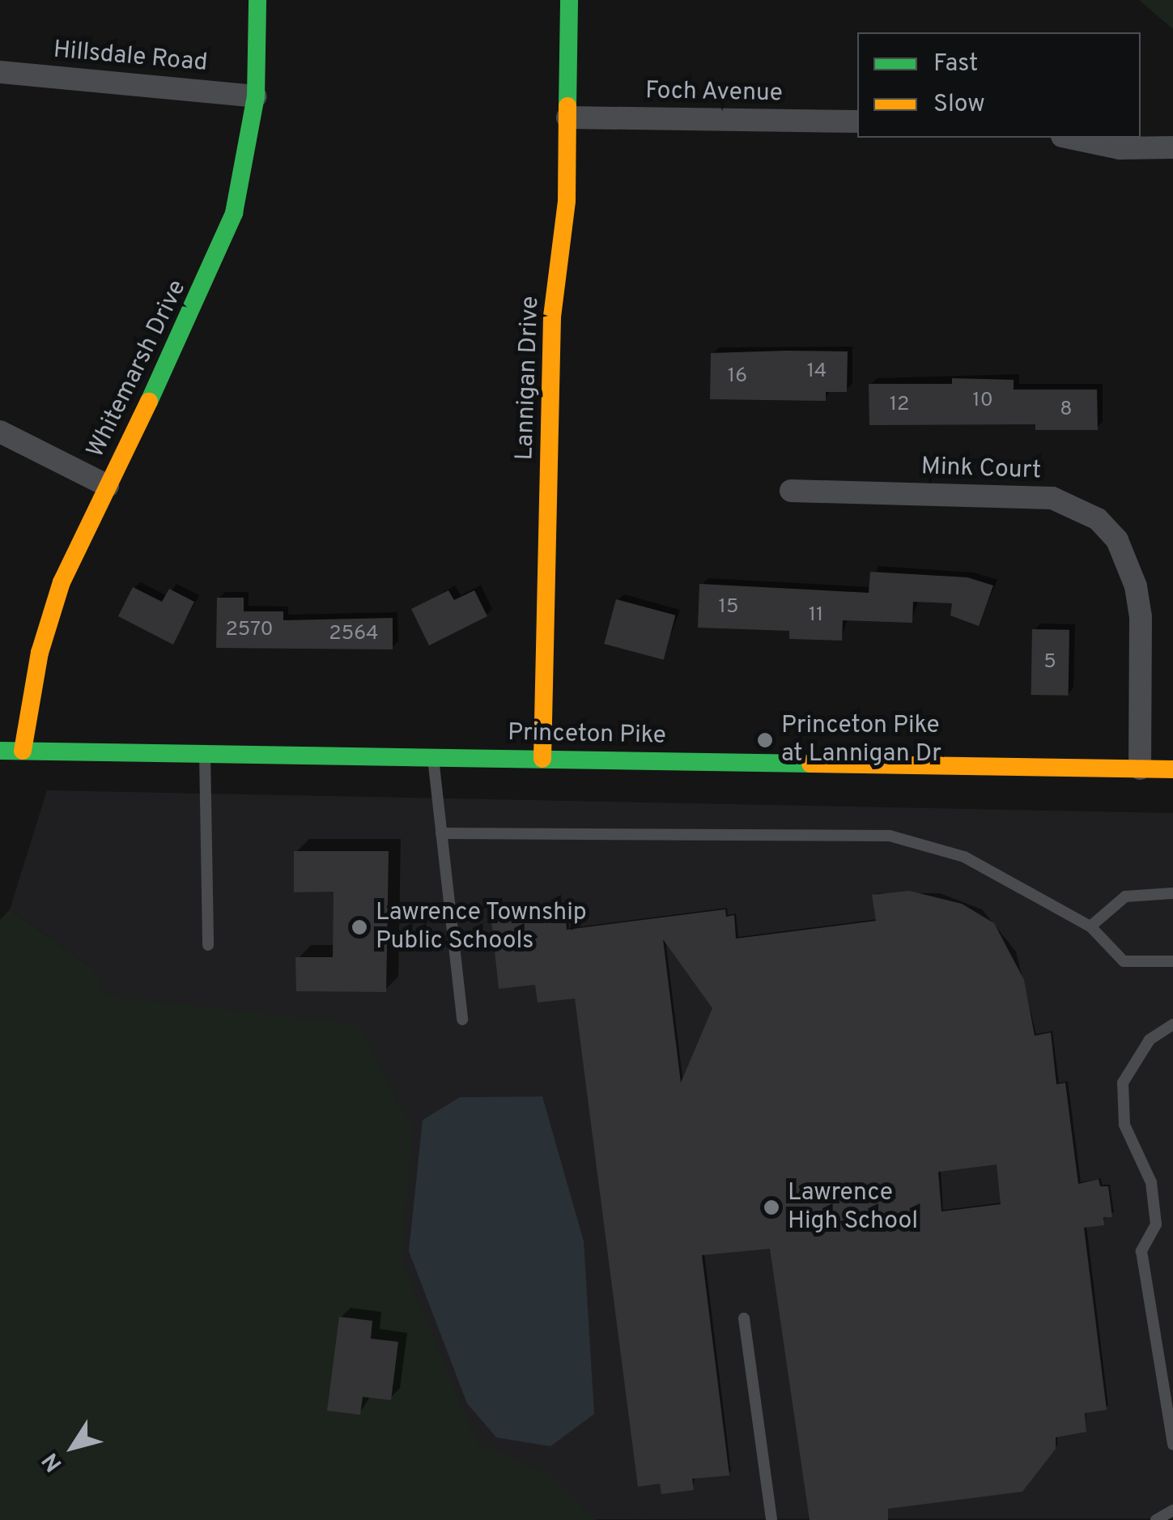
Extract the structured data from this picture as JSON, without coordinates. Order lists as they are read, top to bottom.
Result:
{
  "streets": {
    "street": [
      "Hillsdale Road",
      "Foch Avenue",
      "Whitemarsh Drive",
      "Lannigan Drive",
      "Mink Court",
      "Princeton Pike"
    ]
  },
  "crossings": [
    ["Hillsdale Road", "Whitemarsh Drive"],
    ["Foch Avenue", "Lannigan Drive"],
    ["Whitemarsh Drive", "Princeton Pike"],
    ["Lannigan Drive", "Princeton Pike"],
    ["Mink Court", "Princeton Pike"]
  ],
  "places": ["Princeton Pike at Lannigan Dr", "Lawrence Township Public Schools", "Lawrence High School"],
  "house_numbers": [
    "14",
    "16",
    "10",
    "12",
    "8",
    "15",
    "11",
    "2570",
    "2564",
    "5"
  ],
  "legend": ["Fast", "Slow"],
  "north": "bottom left"
}
